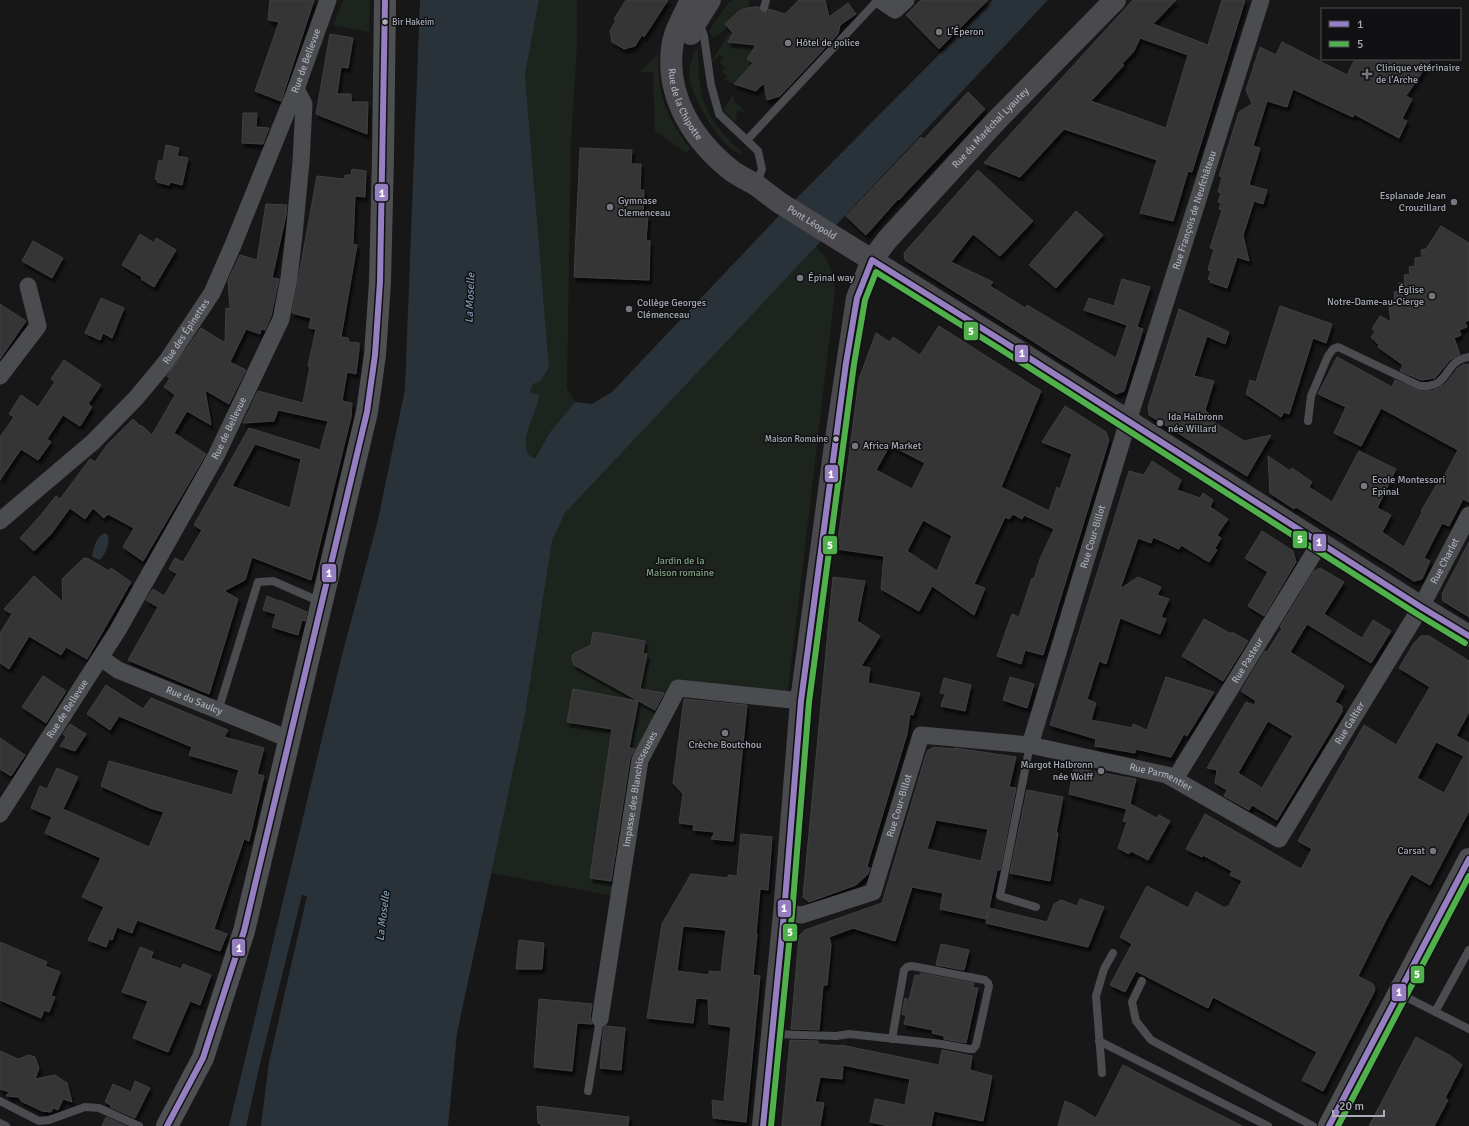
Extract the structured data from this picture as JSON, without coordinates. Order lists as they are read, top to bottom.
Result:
{
  "streets": {
    "main road": ["Rue de la Chipotte", "Rue du Maréchal Lyautey", "Pont Léopold"],
    "street": [
      "Rue de Bellevue",
      "Rue François de Neufchâteau",
      "Rue des Épinettes",
      "Rue Cour-Billot",
      "Rue Charlet",
      "Rue Pasteur",
      "Rue du Saulcy",
      "Rue Galtier",
      "Rue Parmentier",
      "Impasse des Blanchisseuses"
    ]
  },
  "crossings": [
    ["Rue de Bellevue", "Rue des Épinettes"],
    ["Rue de Bellevue", "Rue du Saulcy"],
    ["Rue de la Chipotte", "Pont Léopold"],
    ["Rue du Maréchal Lyautey", "Pont Léopold"],
    ["Rue du Maréchal Lyautey", "Rue Cour-Billot"],
    ["Rue du Maréchal Lyautey", "Impasse des Blanchisseuses"],
    ["Rue François de Neufchâteau", "Rue Cour-Billot"],
    ["Rue Cour-Billot", "Rue Parmentier"],
    ["Rue Charlet", "Rue Galtier"],
    ["Rue Pasteur", "Rue Parmentier"],
    ["Rue Galtier", "Rue Parmentier"]
  ],
  "water": ["La Moselle"],
  "parks": ["Jardin de la Maison romaine"],
  "places": {
    "other": [
      "Bir Hakeim",
      "L’Éperon",
      "Hôtel de police",
      "Esplanade Jean Crouzillard",
      "Gymnase Clemenceau",
      "Épinal way",
      "Église Notre-Dame-au-Cierge",
      "Collège Georges Clémenceau",
      "Ida Halbronn née Willard",
      "Maison Romaine",
      "Africa Market",
      "Ecole Montessori Epinal",
      "Crèche Boutchou",
      "Margot Halbronn née Wolff",
      "Carsat"
    ],
    "health": ["Clinique vétérinaire de l'Arche"]
  },
  "lines": ["transit line 1", "transit line 5"],
  "legend": ["1", "5"],
  "scale_bar": "20 m"
}
